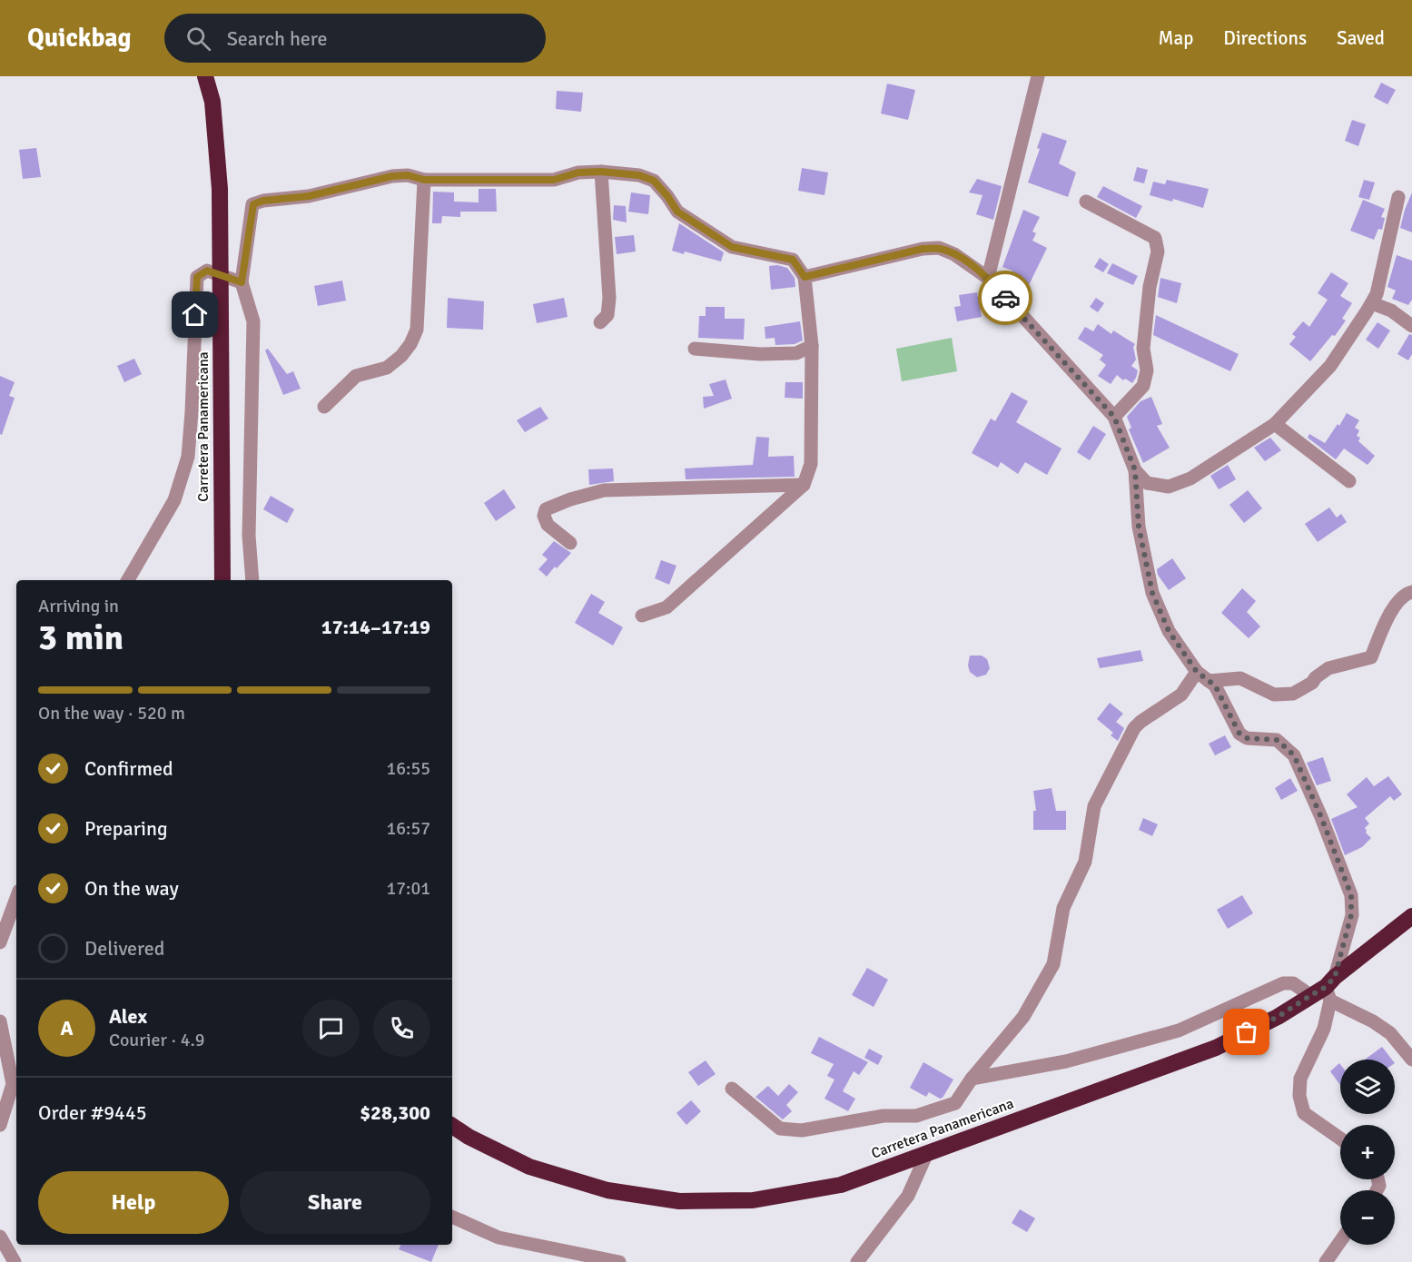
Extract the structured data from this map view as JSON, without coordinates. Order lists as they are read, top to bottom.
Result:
{
  "streets": {
    "highway": ["Carretera Panamericana"]
  },
  "page": {
    "header": "Quickbag",
    "search": "Search here",
    "nav": ["Map", "Directions", "Saved"],
    "heading": ["3 min", "Arriving in", "17:14–17:19"],
    "panel": [
      "Alex",
      "Courier · 4.9",
      "Order #9445",
      "$28,300"
    ],
    "bar": "On the way · 520 m",
    "list": [
      ["Confirmed", "16:55"],
      ["Preparing", "16:57"],
      ["On the way", "17:01"],
      "Delivered"
    ],
    "round": "A",
    "map_buttons": ["+", "−"],
    "buttons": ["Help", "Share"]
  }
}
